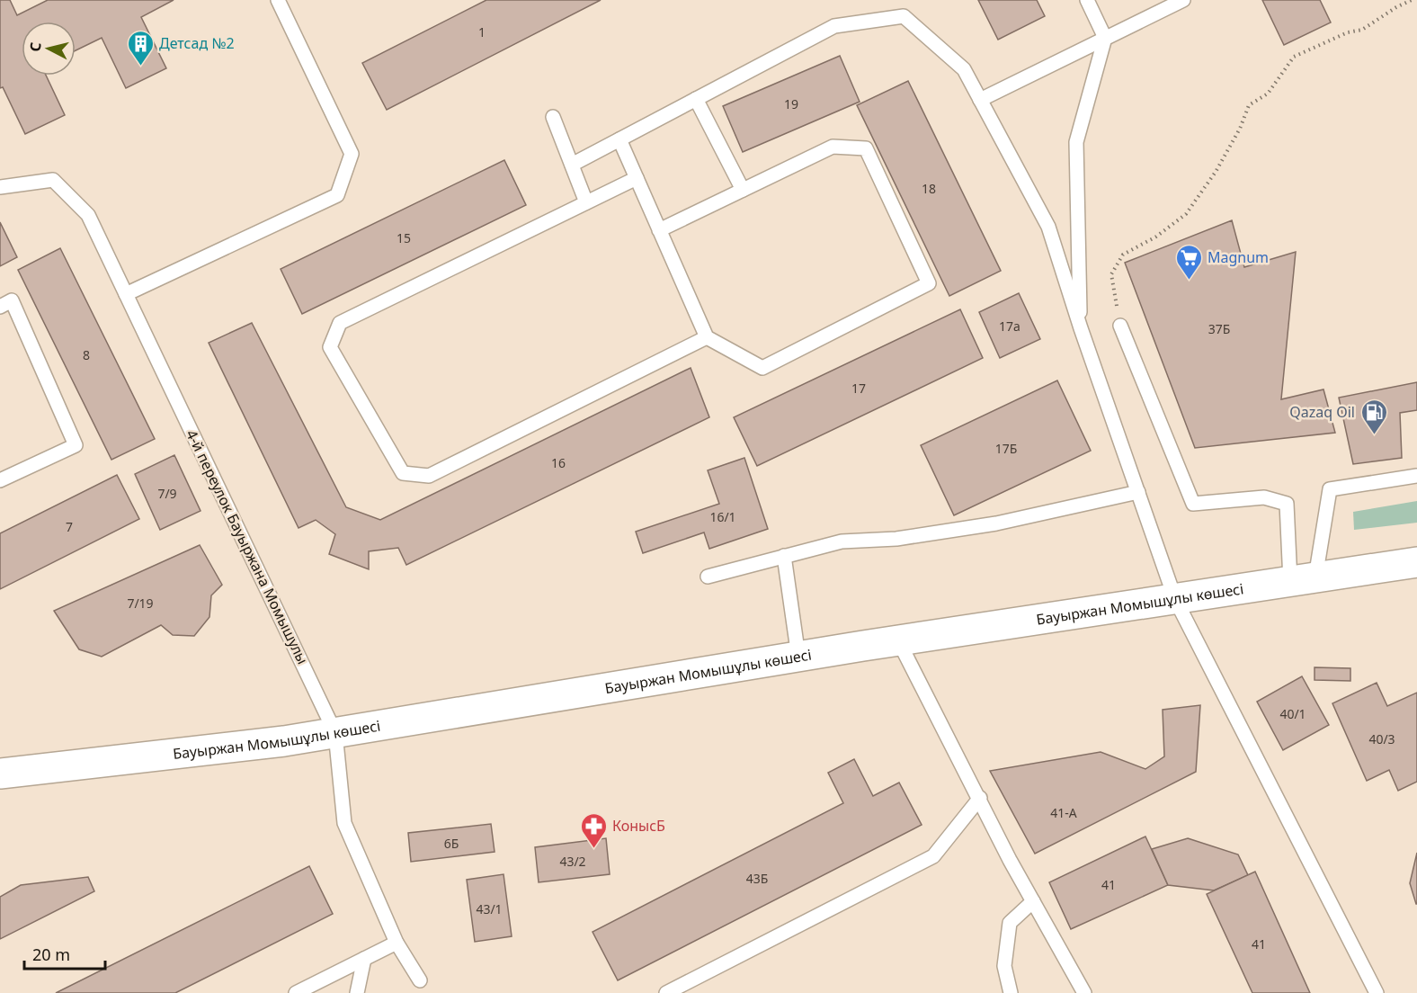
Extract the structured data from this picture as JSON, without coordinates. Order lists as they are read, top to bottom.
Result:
{
  "streets": {
    "street": ["Бауыржан Момышұлы көшесі"],
    "lane": ["4-й переулок Бауыржана Момышулы"]
  },
  "crossings": [
    ["4-й переулок Бауыржана Момышулы", "Бауыржан Момышұлы көшесі"]
  ],
  "places": {
    "building": ["Детсад №2"],
    "supermarket": ["Magnum"],
    "fuel station": ["Qazaq Oil"],
    "pharmacy": ["КонысБ"]
  },
  "house_numbers": [
    "1",
    "19",
    "18",
    "15",
    "17а",
    "37Б",
    "8",
    "17",
    "17Б",
    "16",
    "7/9",
    "16/1",
    "7",
    "7/19",
    "40/1",
    "40/3",
    "41-А",
    "6Б",
    "43/2",
    "43Б",
    "41",
    "43/1",
    "41"
  ],
  "scale_bar": "20 m",
  "north": "left"
}
